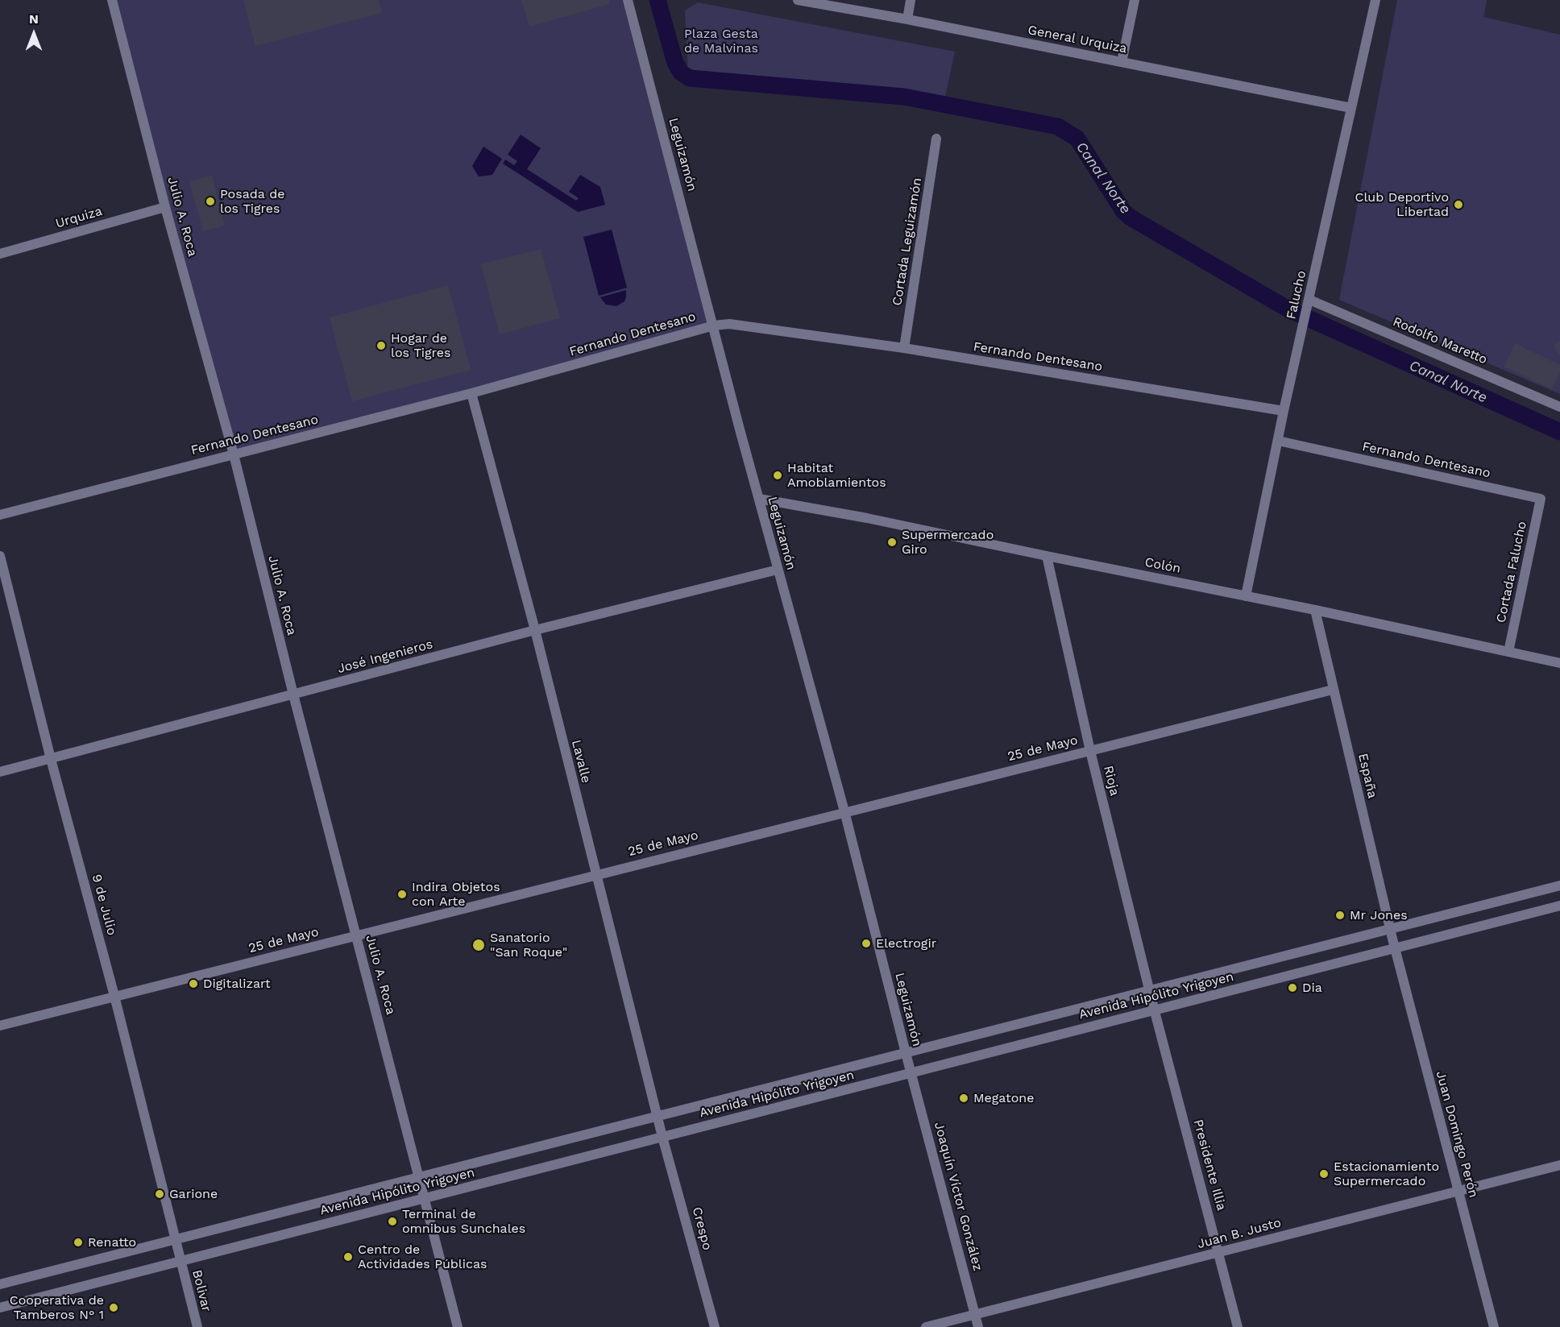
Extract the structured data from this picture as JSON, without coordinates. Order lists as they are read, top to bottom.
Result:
{
  "streets": {
    "street": [
      "General Urquiza",
      "Leguizamón",
      "Julio A. Roca",
      "Urquiza",
      "Cortada Leguizamón",
      "Falucho",
      "Fernando Dentesano",
      "Rodolfo Maretto",
      "Colón",
      "Cortada Falucho",
      "José Ingenieros",
      "25 de Mayo",
      "Lavalle",
      "España",
      "Rioja",
      "9 de Julio",
      "Avenida Hipólito Yrigoyen",
      "Juan Domingo Perón",
      "Presidente Illia",
      "Joaquín Víctor González",
      "Crespo",
      "Juan B. Justo",
      "Bolivar"
    ]
  },
  "crossings": [
    ["General Urquiza", "Falucho"],
    ["Leguizamón", "Fernando Dentesano"],
    ["Leguizamón", "Colón"],
    ["Leguizamón", "José Ingenieros"],
    ["Leguizamón", "25 de Mayo"],
    ["Leguizamón", "Avenida Hipólito Yrigoyen"],
    ["Leguizamón", "Joaquín Víctor González"],
    ["Julio A. Roca", "Urquiza"],
    ["Julio A. Roca", "Fernando Dentesano"],
    ["Julio A. Roca", "José Ingenieros"],
    ["Julio A. Roca", "25 de Mayo"],
    ["Julio A. Roca", "Avenida Hipólito Yrigoyen"],
    ["Cortada Leguizamón", "Fernando Dentesano"],
    ["Falucho", "Fernando Dentesano"],
    ["Falucho", "Rodolfo Maretto"],
    ["Falucho", "Colón"],
    ["Fernando Dentesano", "Cortada Falucho"],
    ["Fernando Dentesano", "Lavalle"],
    ["Colón", "Cortada Falucho"],
    ["Colón", "España"],
    ["Colón", "Rioja"],
    ["José Ingenieros", "Lavalle"],
    ["José Ingenieros", "9 de Julio"],
    ["25 de Mayo", "Lavalle"],
    ["25 de Mayo", "España"],
    ["25 de Mayo", "Rioja"],
    ["25 de Mayo", "9 de Julio"],
    ["Lavalle", "Avenida Hipólito Yrigoyen"],
    ["Lavalle", "Crespo"],
    ["España", "Avenida Hipólito Yrigoyen"],
    ["España", "Juan Domingo Perón"],
    ["Rioja", "Avenida Hipólito Yrigoyen"],
    ["Rioja", "Presidente Illia"],
    ["9 de Julio", "Avenida Hipólito Yrigoyen"],
    ["9 de Julio", "Bolivar"],
    ["Avenida Hipólito Yrigoyen", "Juan Domingo Perón"],
    ["Avenida Hipólito Yrigoyen", "Presidente Illia"],
    ["Avenida Hipólito Yrigoyen", "Joaquín Víctor González"],
    ["Avenida Hipólito Yrigoyen", "Crespo"],
    ["Avenida Hipólito Yrigoyen", "Bolivar"],
    ["Juan Domingo Perón", "Juan B. Justo"],
    ["Presidente Illia", "Juan B. Justo"],
    ["Joaquín Víctor González", "Juan B. Justo"]
  ],
  "water": ["Canal Norte"],
  "parks": ["Plaza Gesta de Malvinas"],
  "places": [
    "Posada de los Tigres",
    "Club Deportivo Libertad",
    "Hogar de los Tigres",
    "Habitat Amoblamientos",
    "Supermercado Giro",
    "Indira Objetos con Arte",
    "Mr Jones",
    "Electrogir",
    "Sanatorio \"San Roque\"",
    "Digitalizart",
    "Dia",
    "Megatone",
    "Estacionamiento Supermercado",
    "Garione",
    "Terminal de omnibus Sunchales",
    "Renatto",
    "Centro de Actividades Públicas",
    "Cooperativa de Tamberos N° 1"
  ],
  "north": "top"
}
